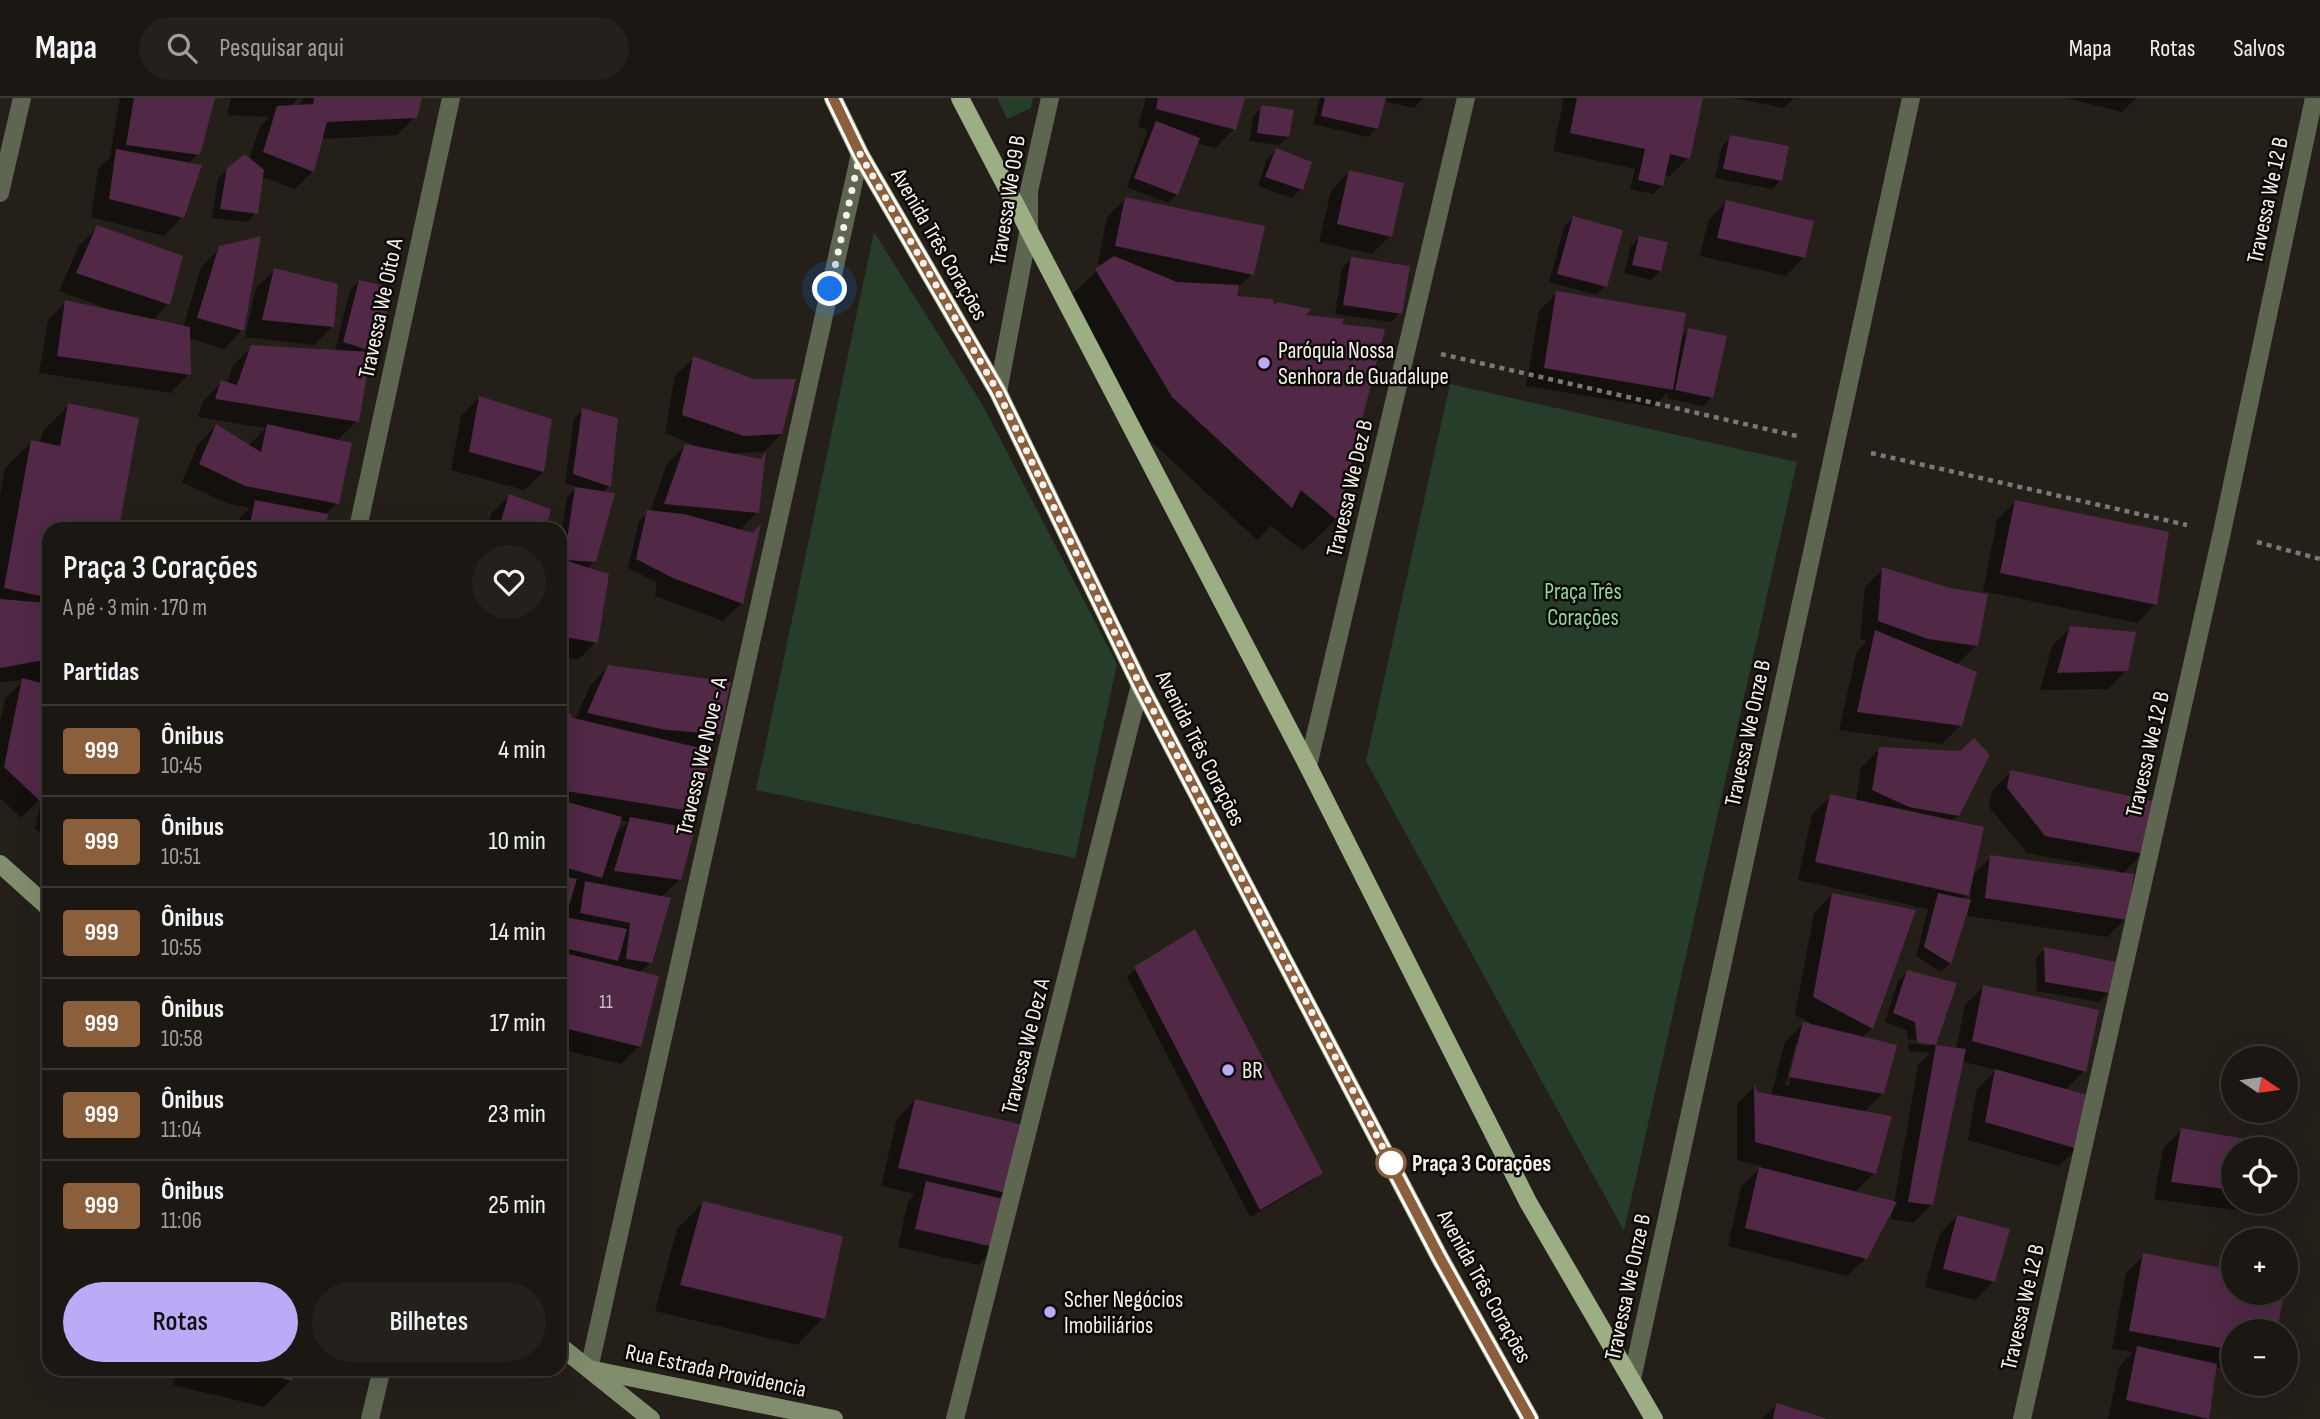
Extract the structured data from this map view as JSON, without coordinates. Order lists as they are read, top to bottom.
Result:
{
  "streets": {
    "main road": ["Avenida Três Corações", "Rua Estrada Providencia"],
    "street": [
      "Travessa We 09 B",
      "Travessa We 12 B",
      "Travessa We Oito A",
      "Travessa We Dez B",
      "Travessa We Onze B",
      "Travessa We Nove - A",
      "Travessa We Dez A"
    ]
  },
  "crossings": [
    ["Travessa We 09 B", "Avenida Três Corações"],
    ["Avenida Três Corações", "Travessa We Nove - A"],
    ["Avenida Três Corações", "Travessa We Dez A"],
    ["Travessa We Nove - A", "Rua Estrada Providencia"]
  ],
  "parks": ["Praça Três Corações"],
  "places": [
    "Paróquia Nossa Senhora de Guadalupe",
    "BR",
    "Praça 3 Corações",
    "Scher Negócios Imobiliários"
  ],
  "lines": ["bus line 999"],
  "house_numbers": ["11"],
  "north": "right",
  "page": {
    "header": "Mapa",
    "search": "Pesquisar aqui",
    "nav": ["Mapa", "Rotas", "Salvos"],
    "heading": [
      ["Praça 3 Corações", "A pé · 3 min · 170 m"],
      "Partidas"
    ],
    "list": [
      {
        "mark": "999",
        "name": "Ônibus",
        "note": "10:45",
        "value": "4 min"
      },
      {
        "mark": "999",
        "name": "Ônibus",
        "note": "10:51",
        "value": "10 min"
      },
      {
        "mark": "999",
        "name": "Ônibus",
        "note": "10:55",
        "value": "14 min"
      },
      {
        "mark": "999",
        "name": "Ônibus",
        "note": "10:58",
        "value": "17 min"
      },
      {
        "mark": "999",
        "name": "Ônibus",
        "note": "11:04",
        "value": "23 min"
      },
      {
        "mark": "999",
        "name": "Ônibus",
        "note": "11:06",
        "value": "25 min"
      }
    ],
    "map_buttons": ["+", "−"],
    "buttons": ["Rotas", "Bilhetes"]
  }
}
